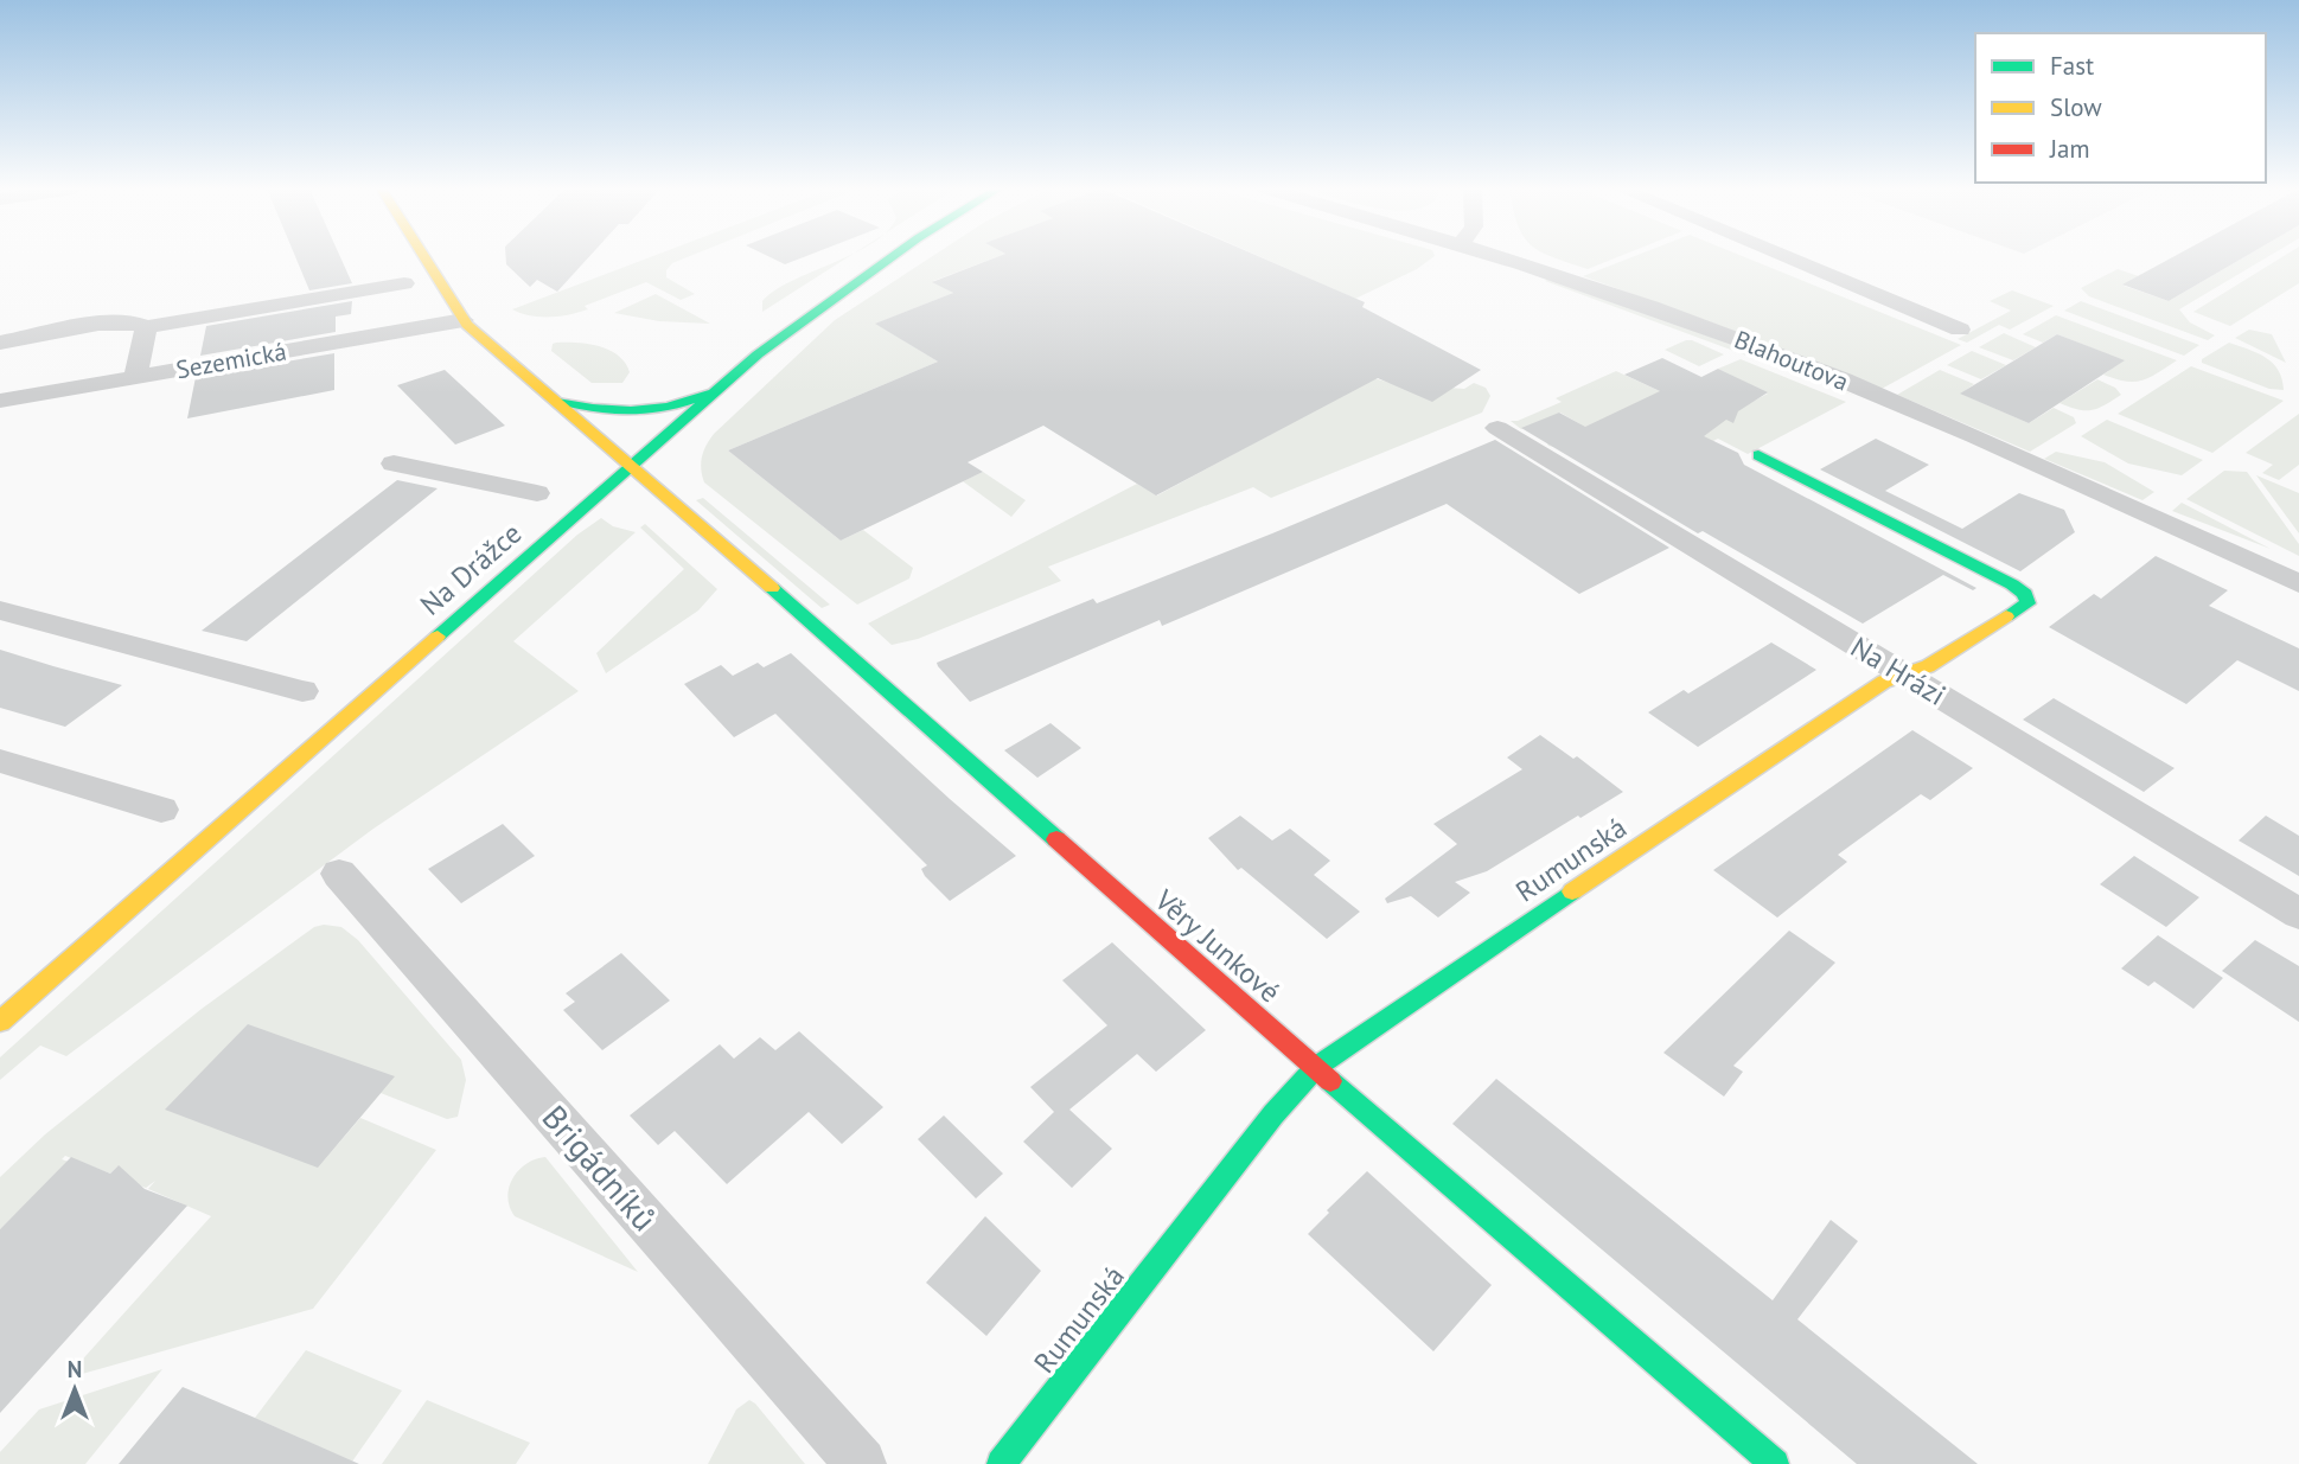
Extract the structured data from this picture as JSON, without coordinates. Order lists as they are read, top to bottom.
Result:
{
  "streets": {
    "street": [
      "Sezemická",
      "Blahoutova",
      "Na Drážce",
      "Na Hrázi",
      "Rumunská",
      "Věry Junkové",
      "Brigádníků"
    ]
  },
  "crossings": [
    ["Sezemická", "Věry Junkové"],
    ["Na Drážce", "Věry Junkové"],
    ["Na Hrázi", "Rumunská"],
    ["Rumunská", "Věry Junkové"]
  ],
  "legend": ["Fast", "Slow", "Jam"],
  "north": "top"
}
